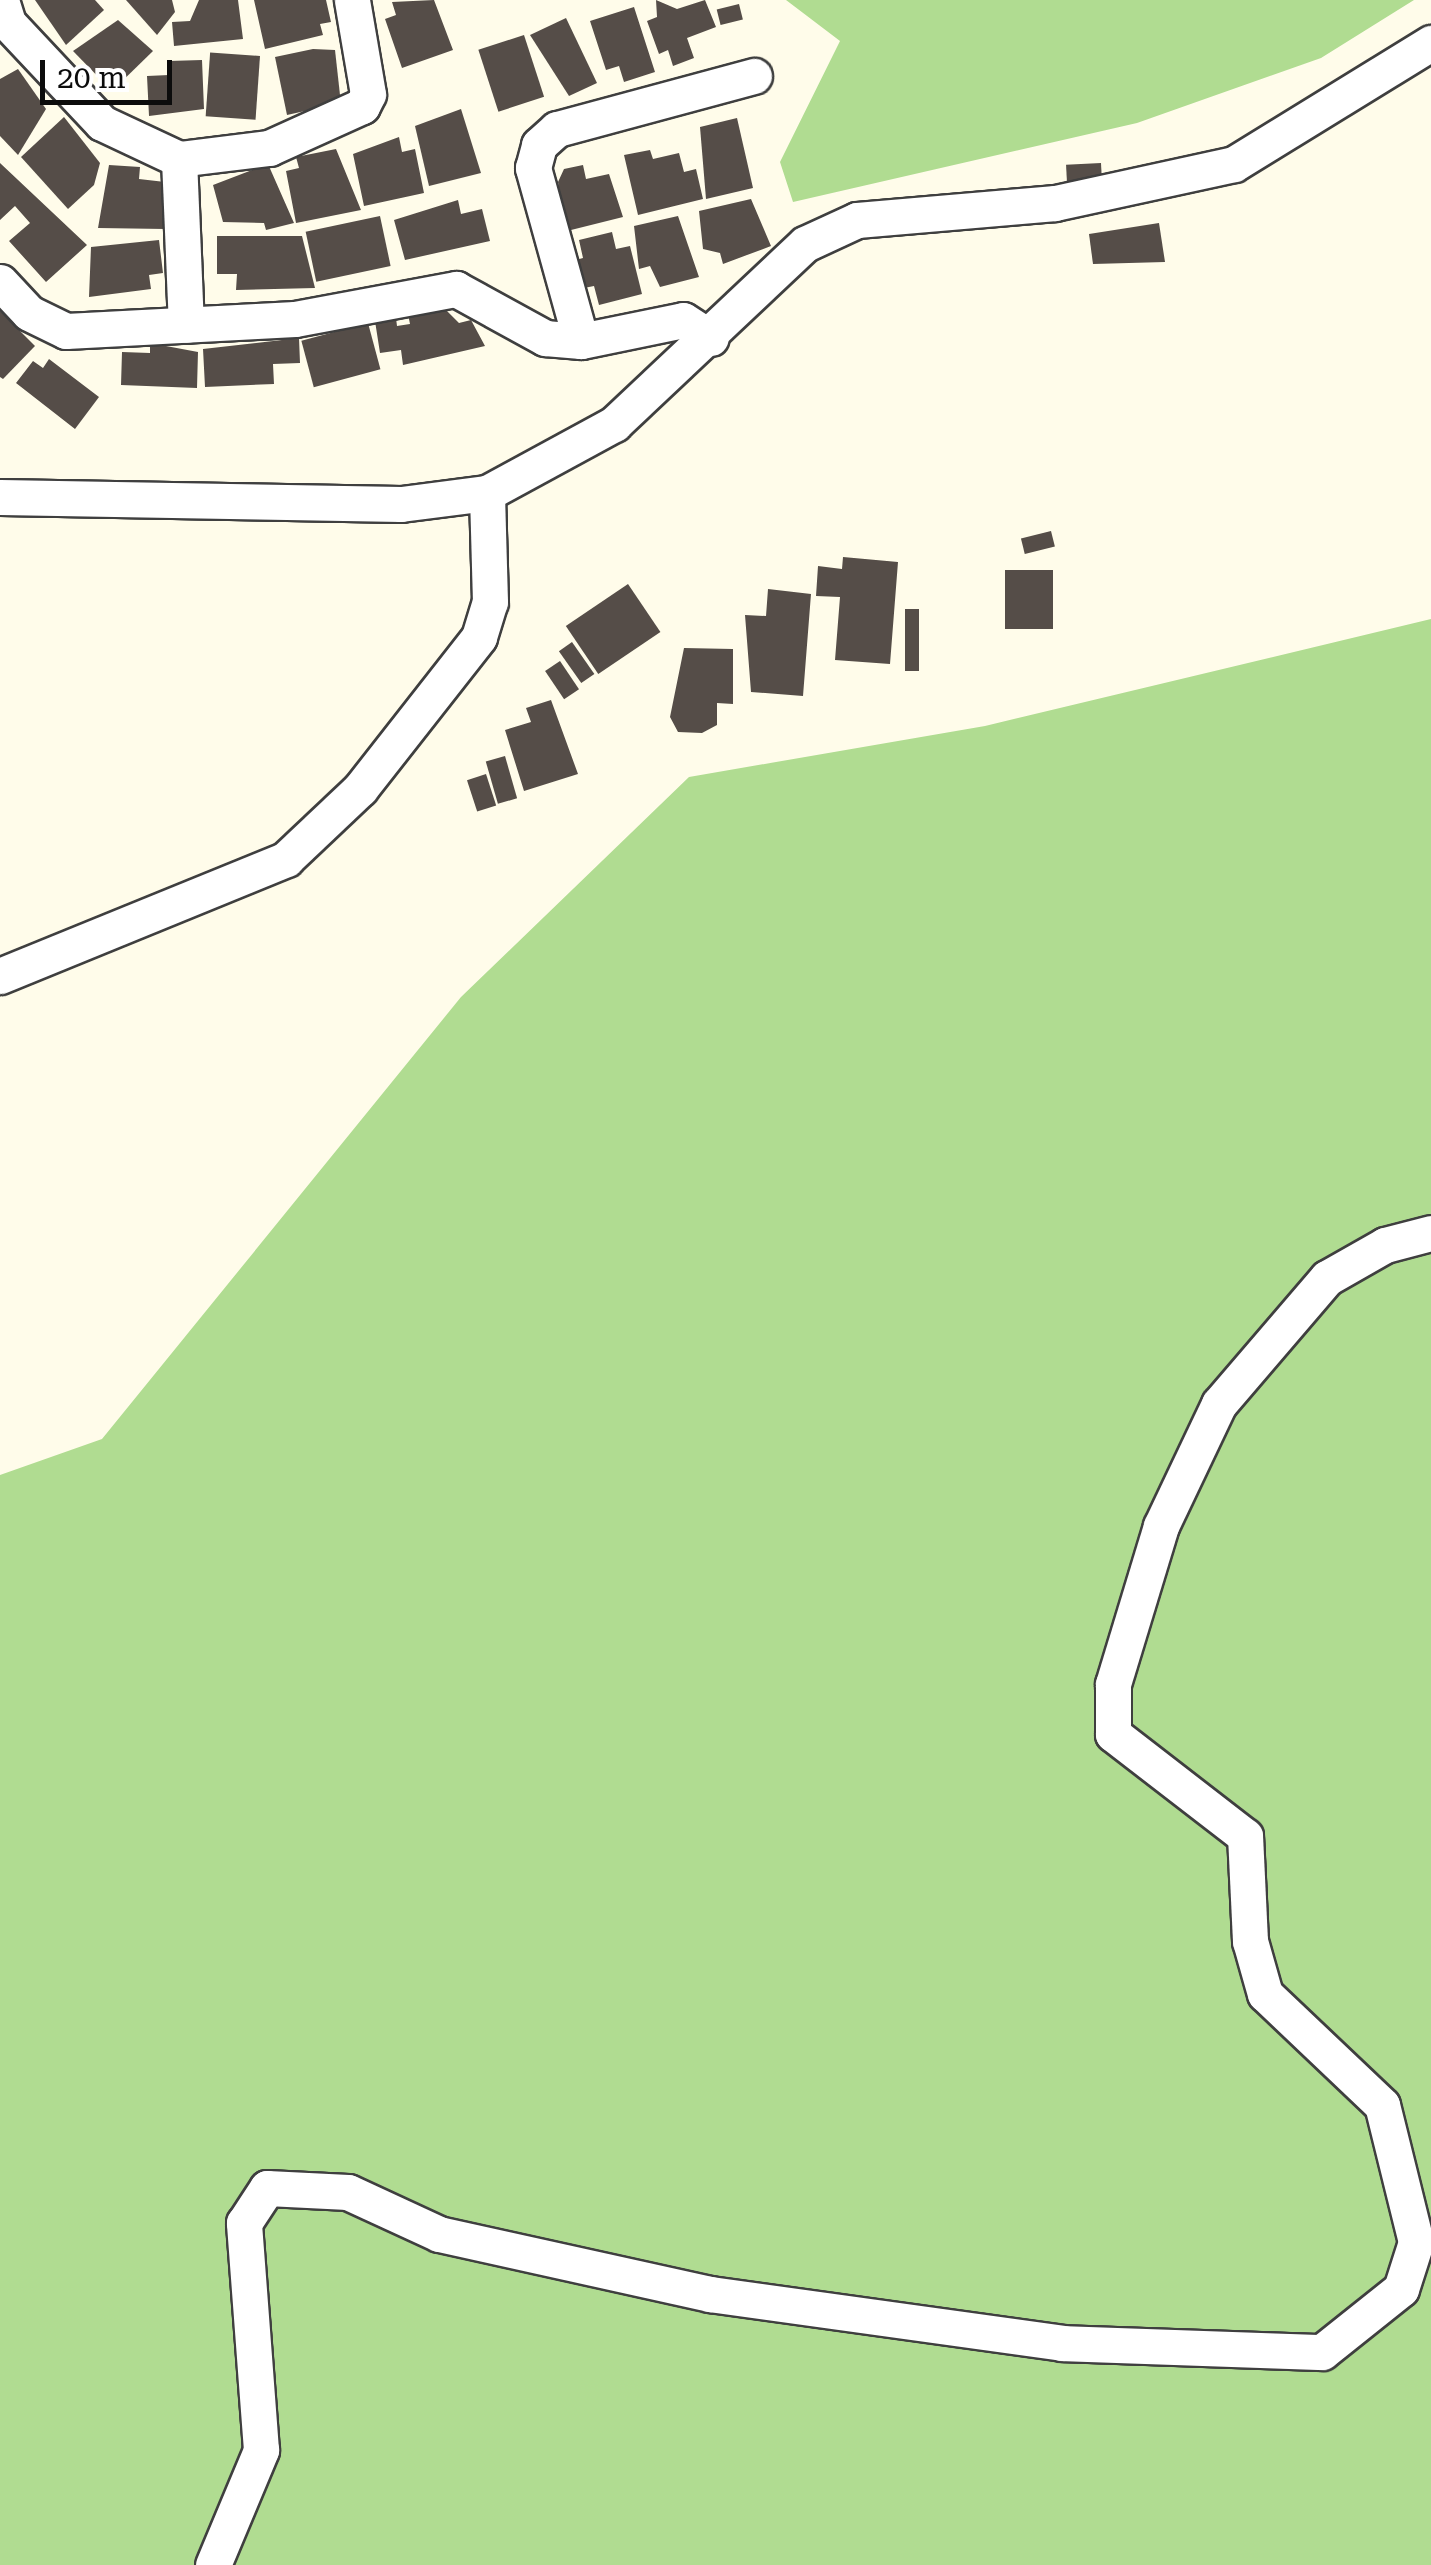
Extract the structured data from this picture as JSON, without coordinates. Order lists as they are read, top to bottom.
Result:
{
  "scale_bar": "20 m"
}
